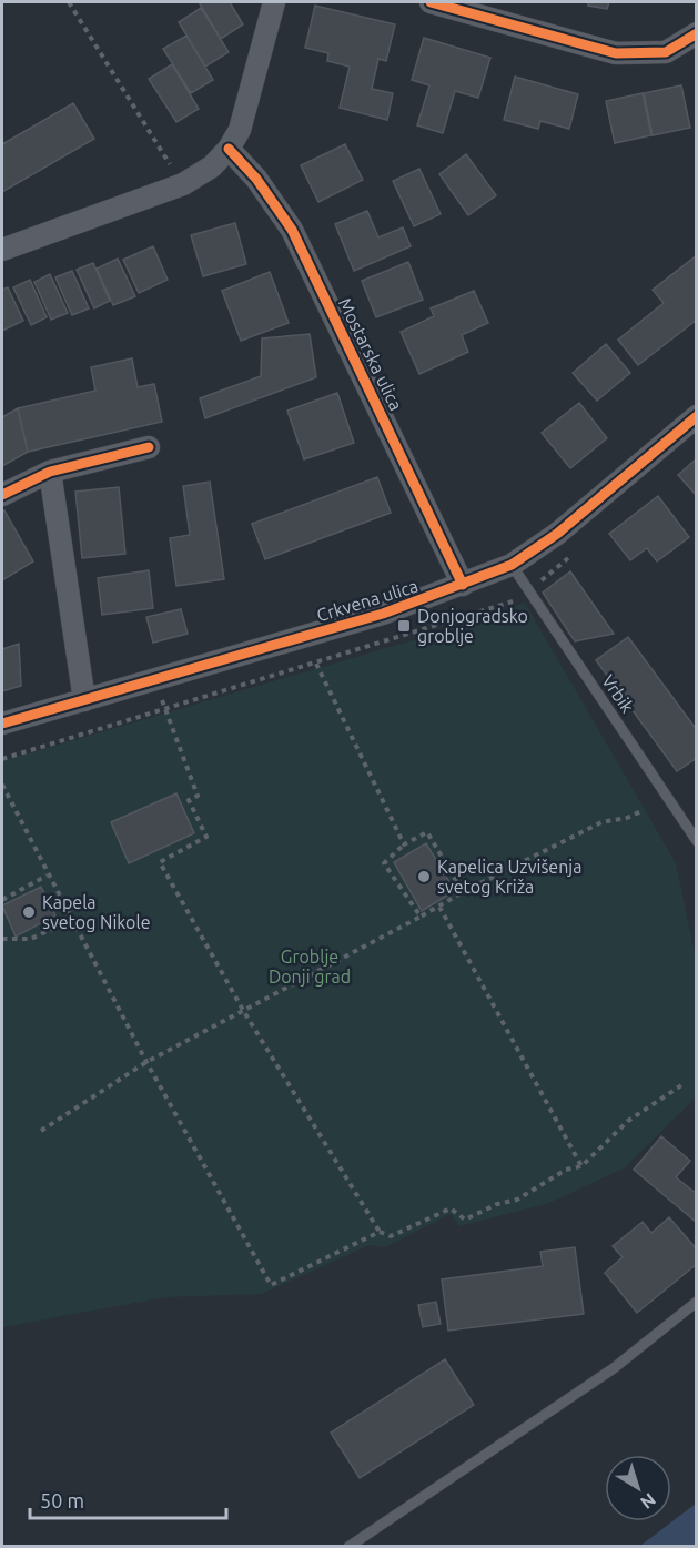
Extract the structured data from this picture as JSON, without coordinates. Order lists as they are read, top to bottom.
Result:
{
  "streets": {
    "street": ["Mostarska ulica", "Crkvena ulica"],
    "lane": ["Vrbik"]
  },
  "crossings": [
    ["Mostarska ulica", "Crkvena ulica"],
    ["Crkvena ulica", "Vrbik"]
  ],
  "parks": ["Groblje Donji grad"],
  "places": {
    "transit": ["Donjogradsko groblje"],
    "other": ["Kapelica Uzvišenja svetog Križa", "Kapela svetog Nikole"]
  },
  "scale_bar": "50 m",
  "north": "bottom right"
}
